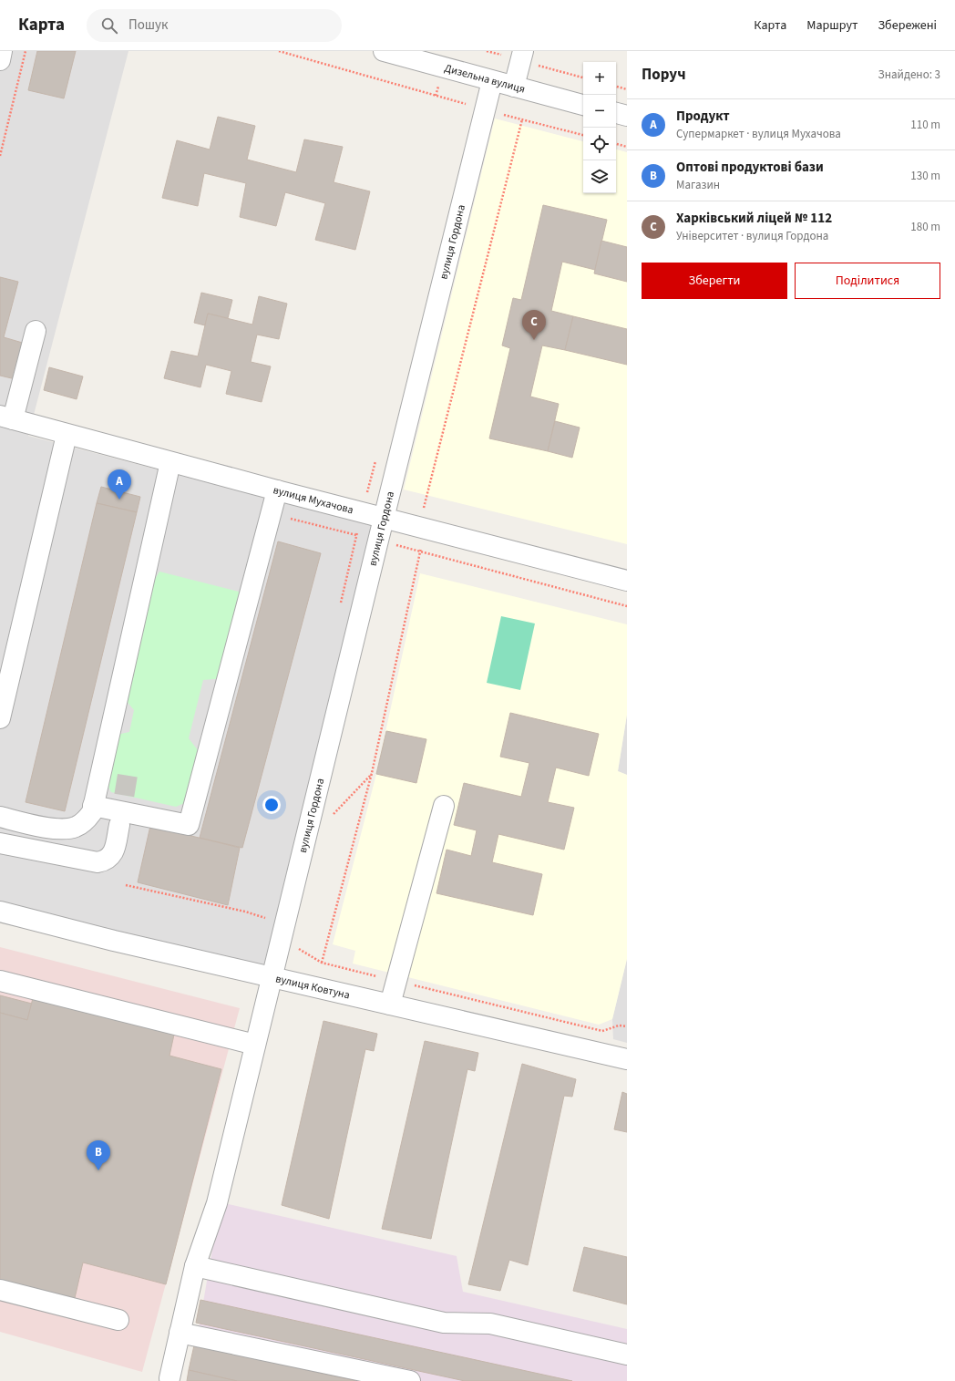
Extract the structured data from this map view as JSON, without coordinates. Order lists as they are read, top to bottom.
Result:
{
  "streets": {
    "street": [
      "Дизельна вулиця",
      "вулиця Гордона",
      "вулиця Мухачова",
      "вулиця Ковтуна"
    ]
  },
  "crossings": [
    ["Дизельна вулиця", "вулиця Гордона"],
    ["вулиця Гордона", "вулиця Мухачова"],
    ["вулиця Гордона", "вулиця Ковтуна"]
  ],
  "page": {
    "header": "Карта",
    "search": "Пошук",
    "nav": ["Карта", "Маршрут", "Збережені"],
    "heading": ["Поруч", "Знайдено: 3"],
    "map_buttons": ["+", "−"],
    "list": [
      {
        "mark": "A",
        "name": "Продукт",
        "note": "Супермаркет · вулиця Мухачова",
        "value": "110 m"
      },
      {
        "mark": "B",
        "name": "Оптові продуктові бази",
        "note": "Магазин",
        "value": "130 m"
      },
      {
        "mark": "C",
        "name": "Харківський ліцей № 112",
        "note": "Університет · вулиця Гордона",
        "value": "180 m"
      }
    ],
    "buttons": ["Зберегти", "Поділитися"],
    "pins": ["C", "A", "B"]
  }
}
